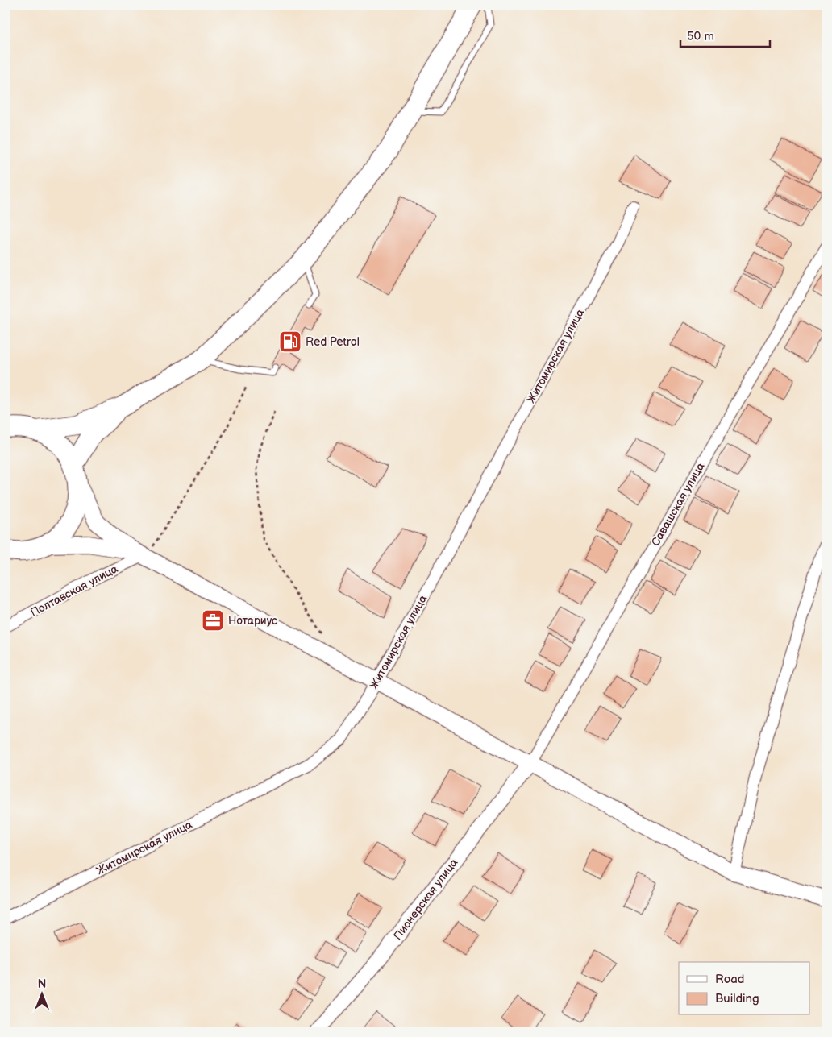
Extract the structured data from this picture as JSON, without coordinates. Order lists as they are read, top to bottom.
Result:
{
  "streets": {
    "street": [
      "Житомирская улица",
      "Савашская улица",
      "Полтавская улица",
      "Пионерская улица"
    ]
  },
  "crossings": [
    ["Савашская улица", "Пионерская улица"]
  ],
  "places": {
    "fuel station": ["Red Petrol"],
    "office": ["Нотариус"]
  },
  "legend": ["Road", "Building"],
  "scale_bar": "50 m",
  "north": "top"
}
